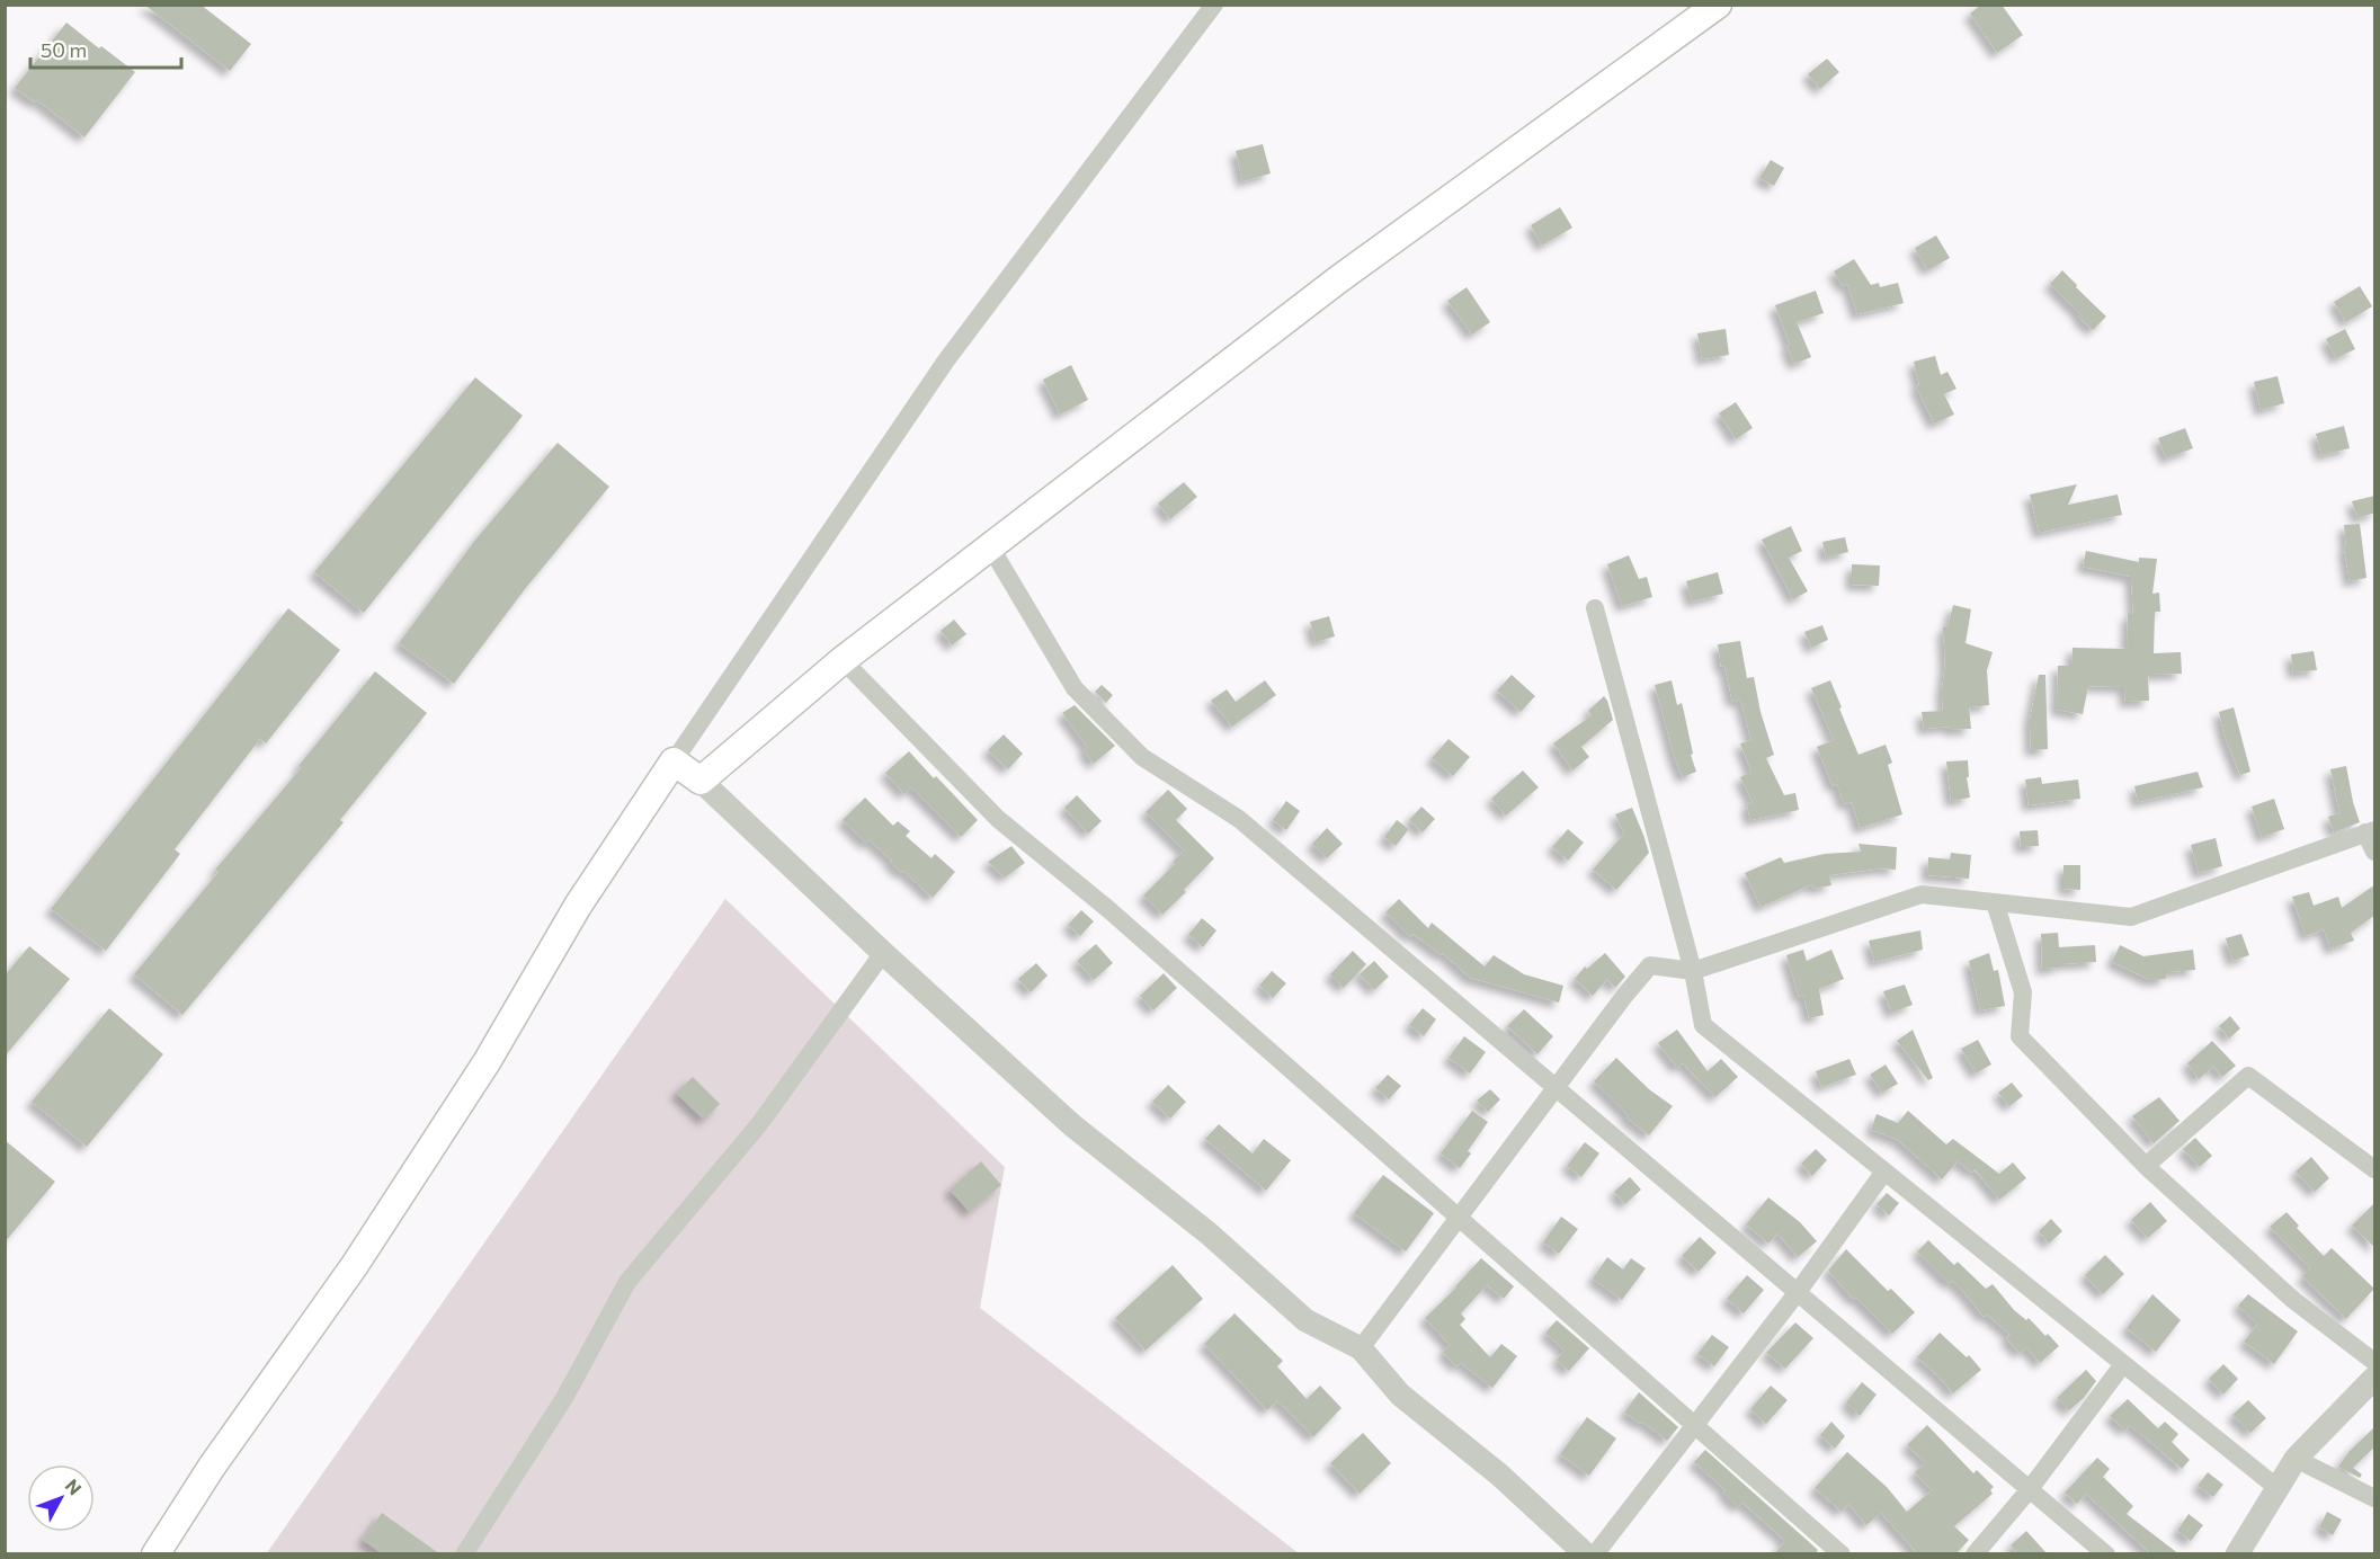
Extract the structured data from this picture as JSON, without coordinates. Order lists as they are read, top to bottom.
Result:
{
  "scale_bar": "50 m",
  "north": "top right"
}
